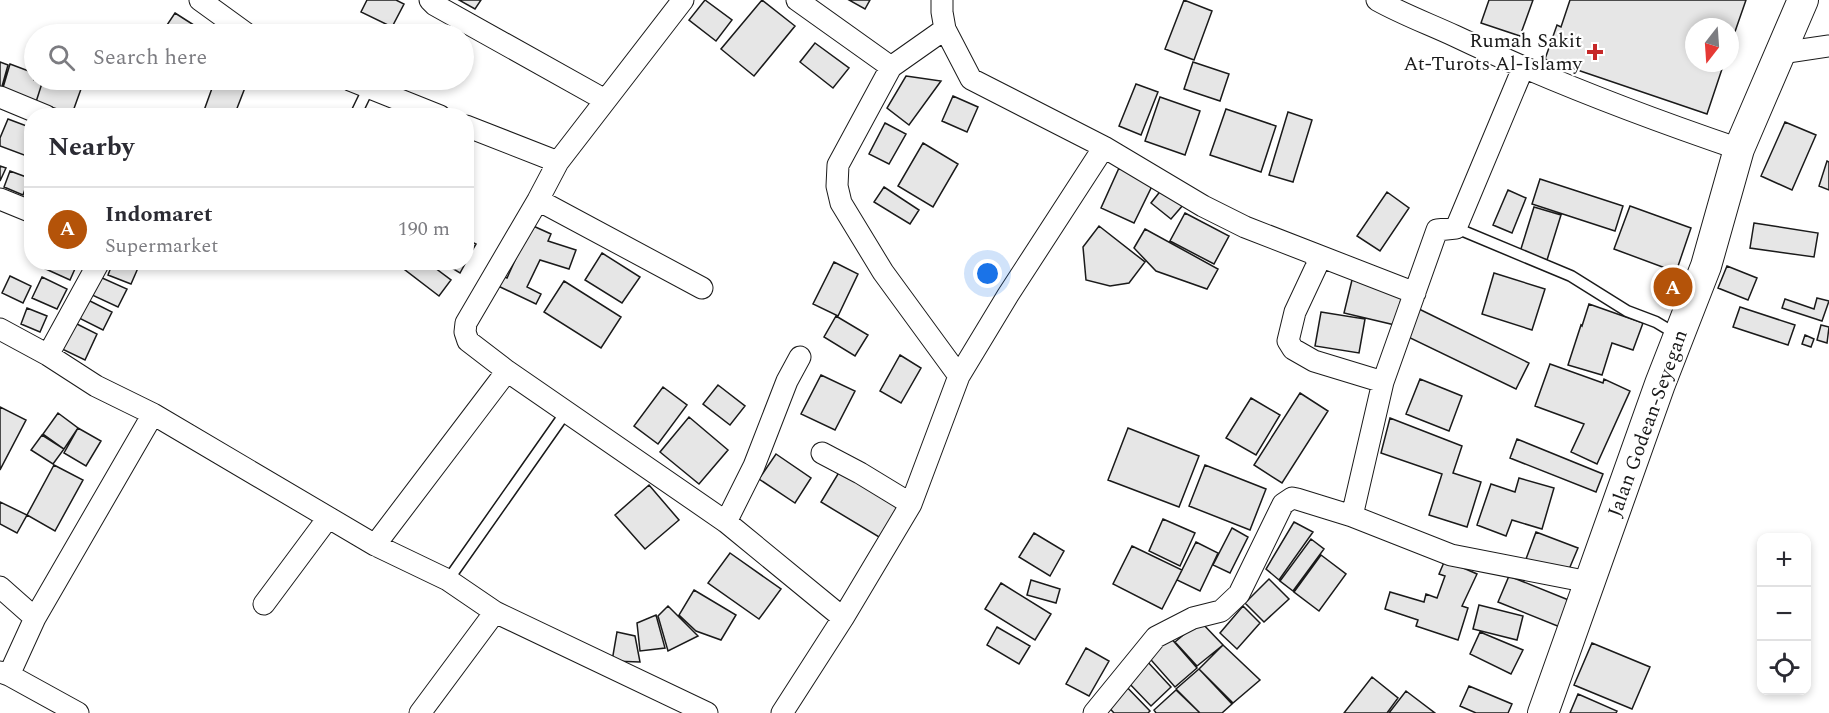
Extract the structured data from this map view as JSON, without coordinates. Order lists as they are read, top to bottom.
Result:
{
  "streets": {
    "main road": ["Jalan Godean-Seyegan"]
  },
  "places": {
    "health": ["Rumah Sakit At-Turots Al-Islamy"]
  },
  "north": "bottom",
  "page": {
    "search": "Search here",
    "heading": "Nearby",
    "list": [
      {
        "mark": "A",
        "name": "Indomaret",
        "note": "Supermarket",
        "value": "190 m"
      }
    ],
    "pins": "A",
    "map_buttons": ["+", "−"]
  }
}
